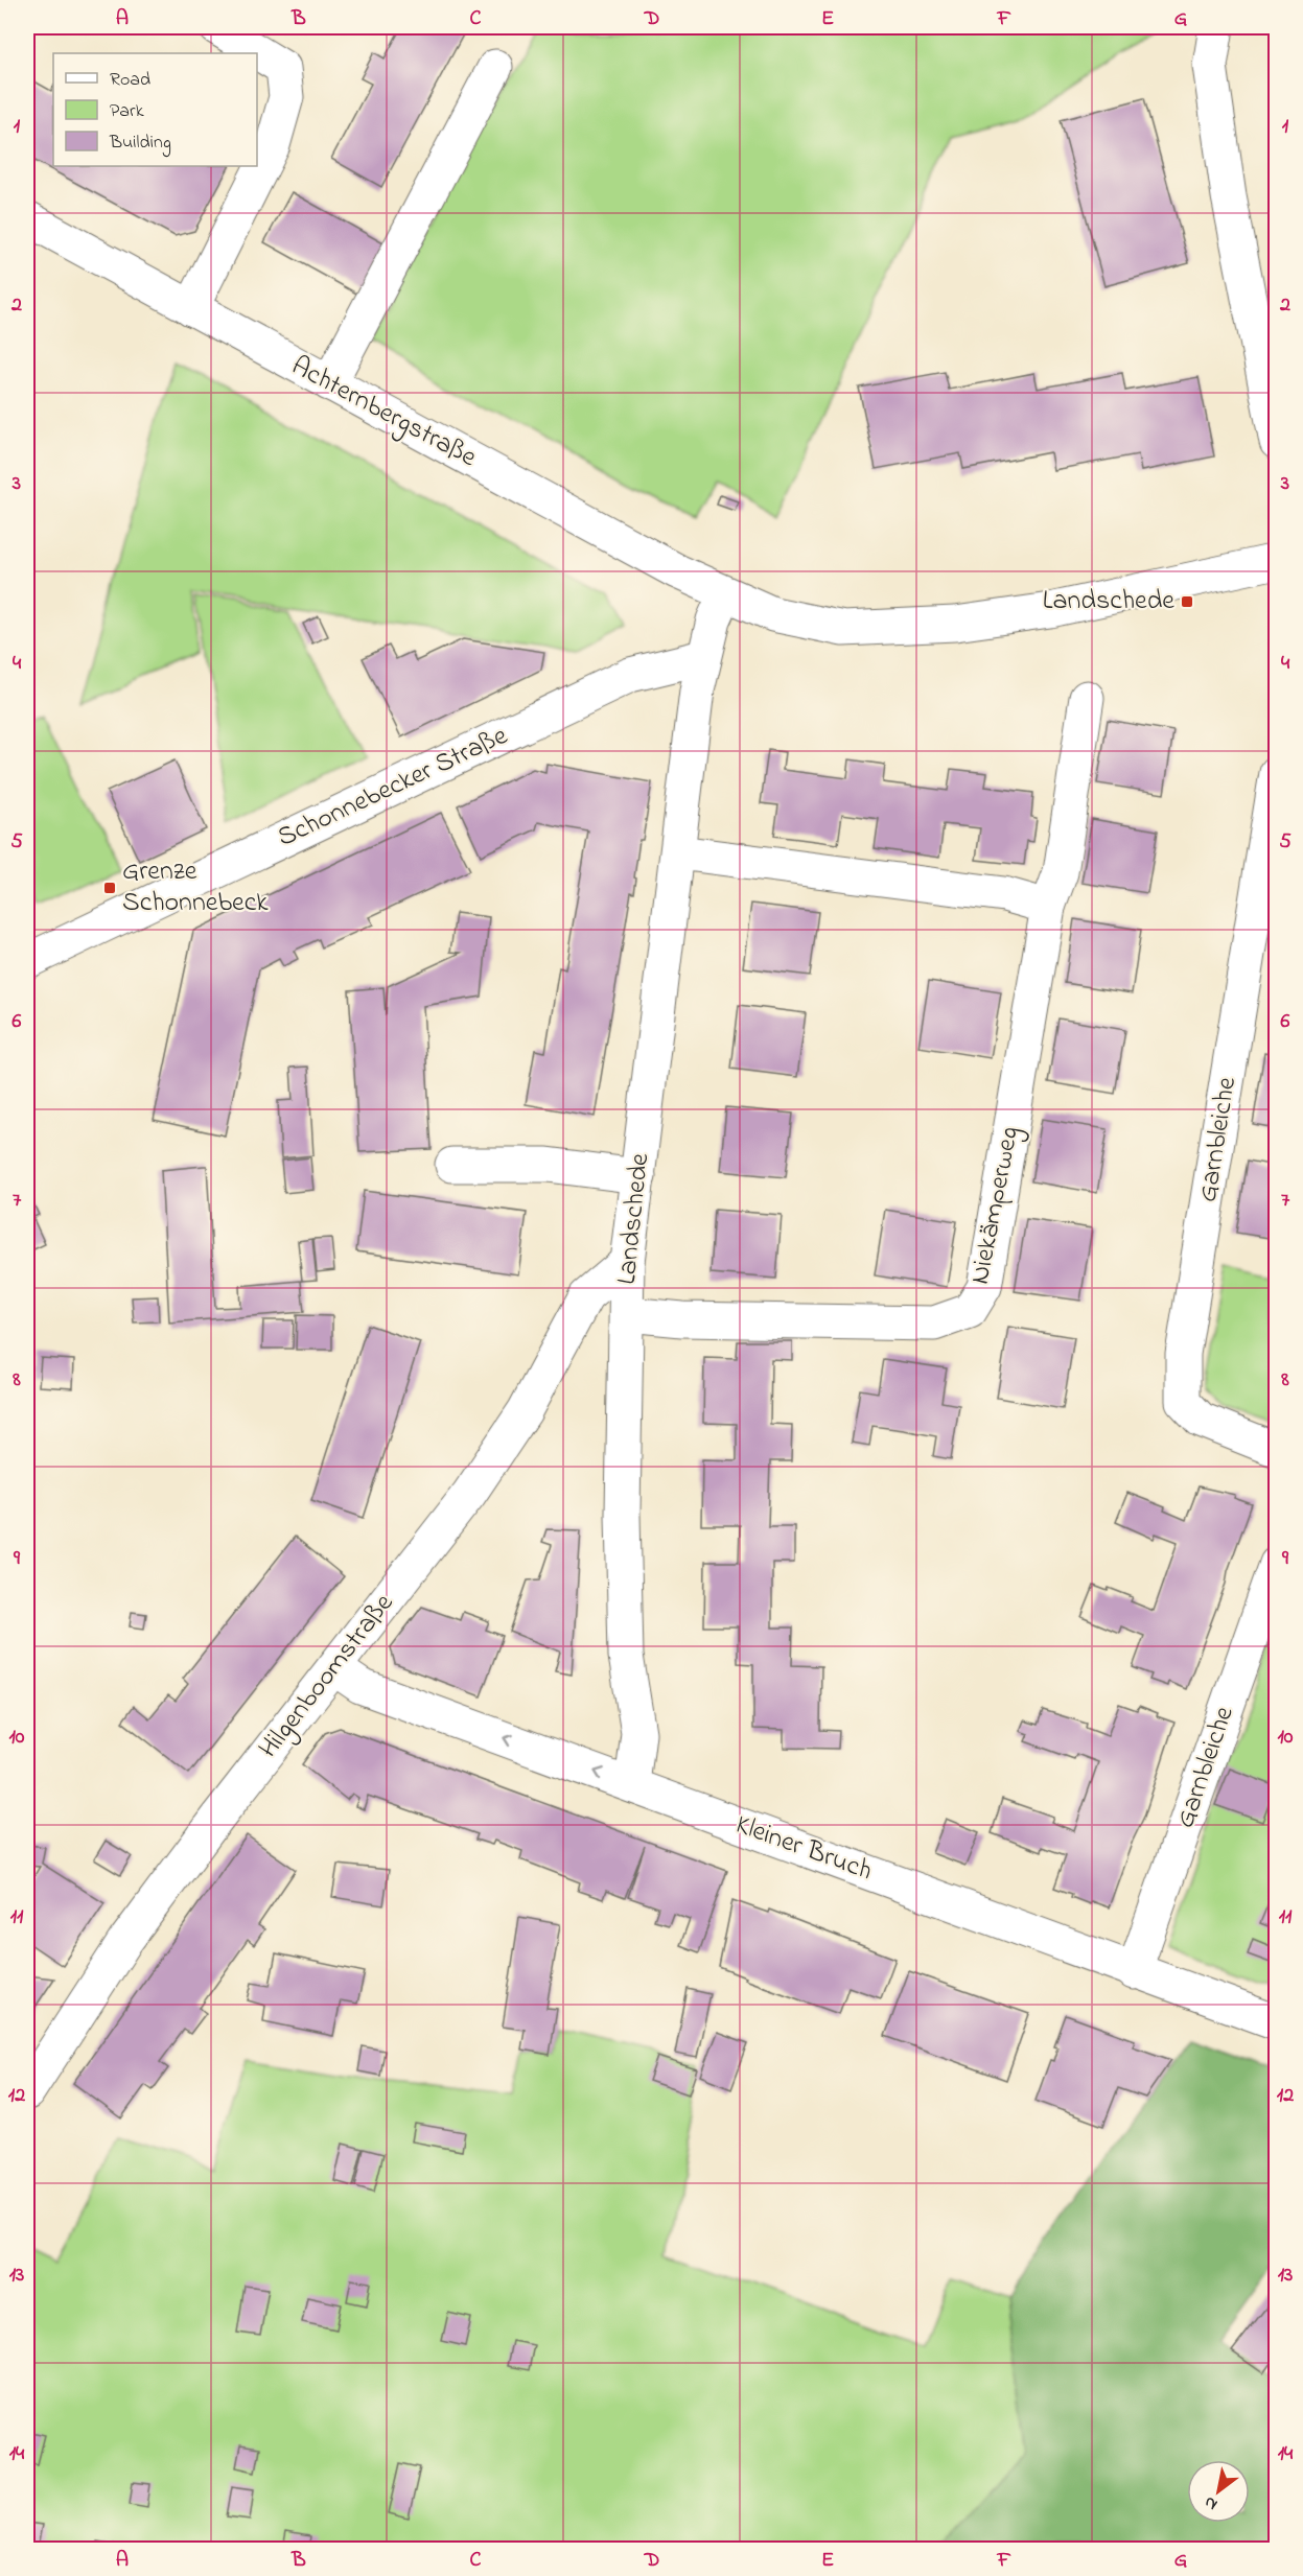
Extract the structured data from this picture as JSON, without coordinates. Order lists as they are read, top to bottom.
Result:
{
  "streets": {
    "street": [
      "Achternbergstraße",
      "Schonnebecker Straße",
      "Garnbleiche",
      "Niekämperweg",
      "Landschede",
      "Hilgenboomstraße",
      "Kleiner Bruch"
    ]
  },
  "crossings": [
    ["Schonnebecker Straße", "Landschede"],
    ["Garnbleiche", "Kleiner Bruch"],
    ["Niekämperweg", "Landschede"],
    ["Landschede", "Hilgenboomstraße"],
    ["Landschede", "Kleiner Bruch"],
    ["Hilgenboomstraße", "Kleiner Bruch"]
  ],
  "places": {
    "transit": ["Landschede", "Grenze Schonnebeck"]
  },
  "legend": ["Road", "Park", "Building"],
  "north": "bottom left",
  "grid": {
    "columns": [
      "A",
      "B",
      "C",
      "D",
      "E",
      "F",
      "G"
    ],
    "rows": [
      "1",
      "2",
      "3",
      "4",
      "5",
      "6",
      "7",
      "8",
      "9",
      "10",
      "11",
      "12",
      "13",
      "14"
    ]
  }
}
